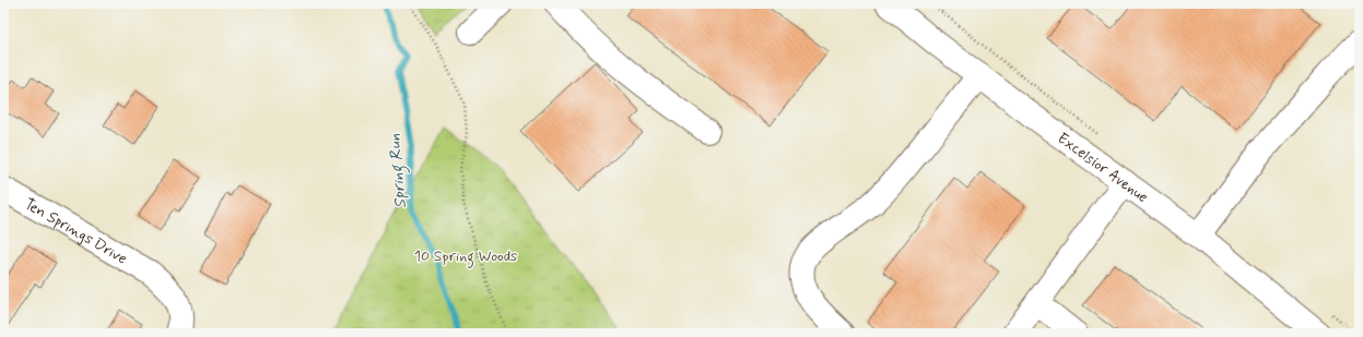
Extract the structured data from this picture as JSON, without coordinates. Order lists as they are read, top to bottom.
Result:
{
  "streets": {
    "street": ["Excelsior Avenue", "Ten Springs Drive"]
  },
  "water": ["Spring Run"],
  "parks": ["10 Spring Woods"]
}
